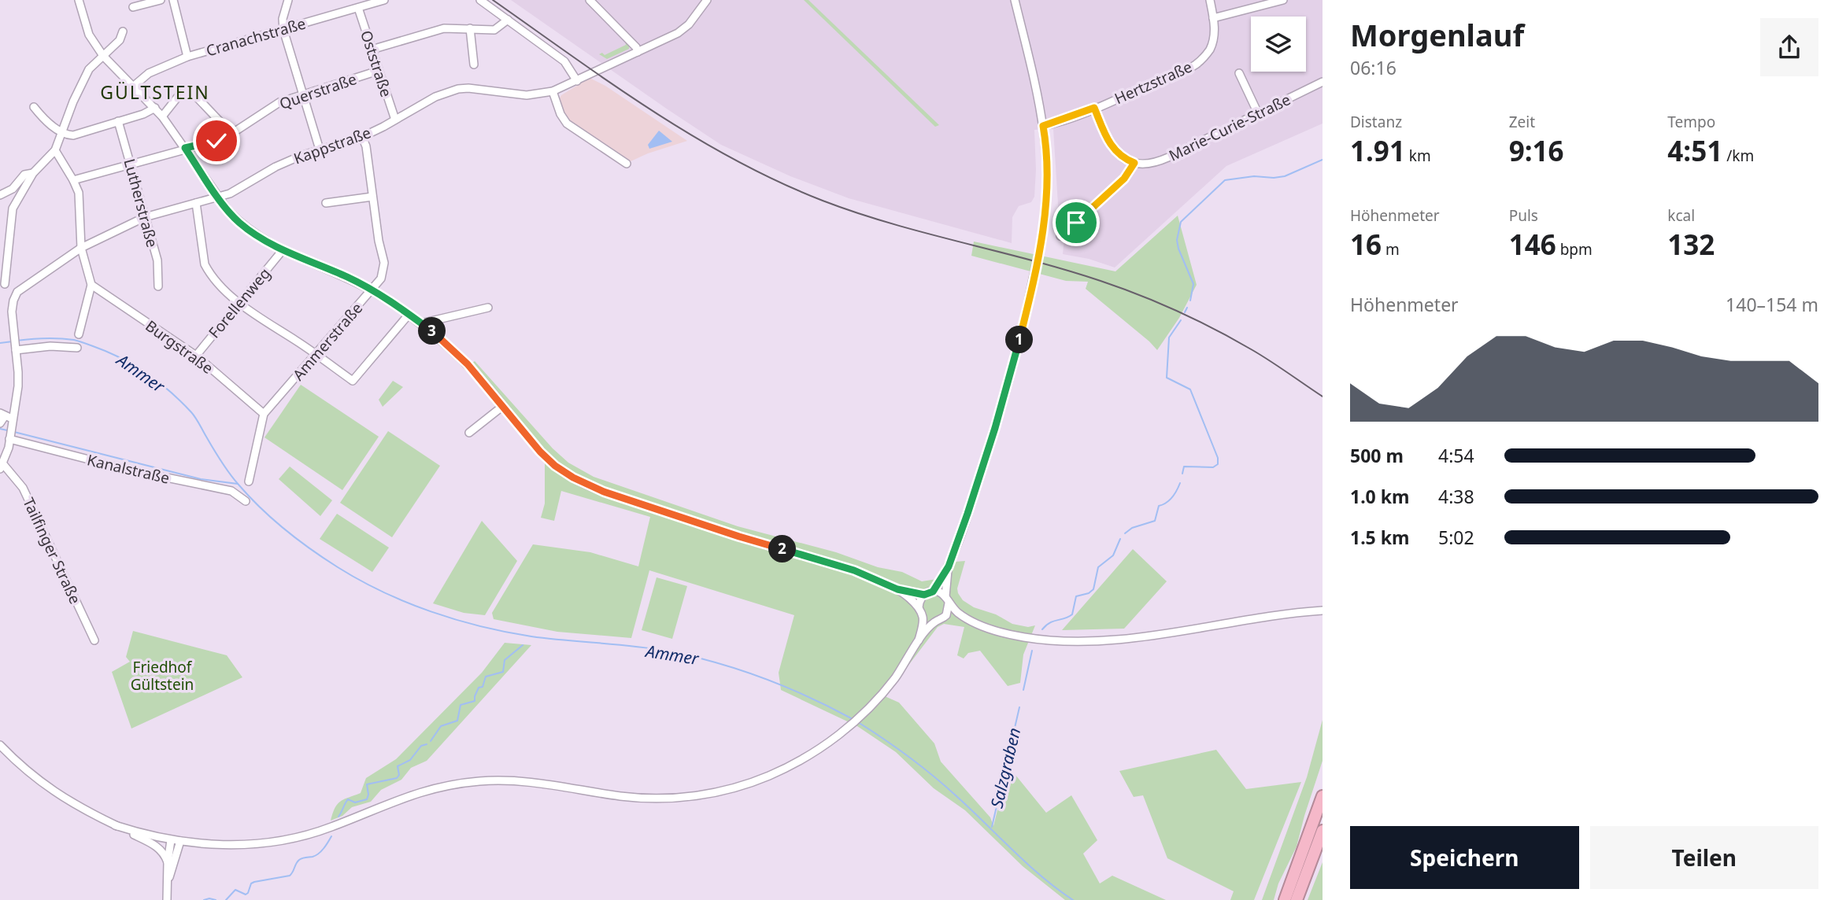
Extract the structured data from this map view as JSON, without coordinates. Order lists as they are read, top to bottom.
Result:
{
  "streets": {
    "street": [
      "Cranachstraße",
      "Oststraße",
      "Hertzstraße",
      "Querstraße",
      "Marie-Curie-Straße",
      "Kappstraße",
      "Lutherstraße",
      "Forellenweg",
      "Ammerstraße",
      "Burgstraße",
      "Kanalstraße",
      "Tailfinger Straße"
    ]
  },
  "crossings": [
    ["Cranachstraße", "Oststraße"],
    ["Oststraße", "Querstraße"],
    ["Oststraße", "Kappstraße"],
    ["Querstraße", "Lutherstraße"],
    ["Kappstraße", "Lutherstraße"],
    ["Kappstraße", "Ammerstraße"],
    ["Kappstraße", "Tailfinger Straße"],
    ["Forellenweg", "Burgstraße"],
    ["Ammerstraße", "Burgstraße"],
    ["Kanalstraße", "Tailfinger Straße"]
  ],
  "districts": ["GÜLTSTEIN"],
  "water": ["Ammer", "Salzgraben"],
  "parks": ["Friedhof Gültstein"],
  "page": {
    "heading": ["Morgenlauf", "06:16"],
    "stats": [
      ["Distanz", "1.91 km"],
      ["Zeit", "9:16"],
      ["Tempo", "4:51 /km"],
      ["Höhenmeter", "16 m"],
      ["Puls", "146 bpm"],
      ["kcal", "132"]
    ],
    "chart": ["Höhenmeter", "140–154 m"],
    "pins": ["3", "1", "2"],
    "list": [
      {
        "name": "500 m",
        "note": "4:54"
      },
      {
        "name": "1.0 km",
        "note": "4:38"
      },
      {
        "name": "1.5 km",
        "note": "5:02"
      }
    ],
    "buttons": ["Speichern", "Teilen"]
  }
}
